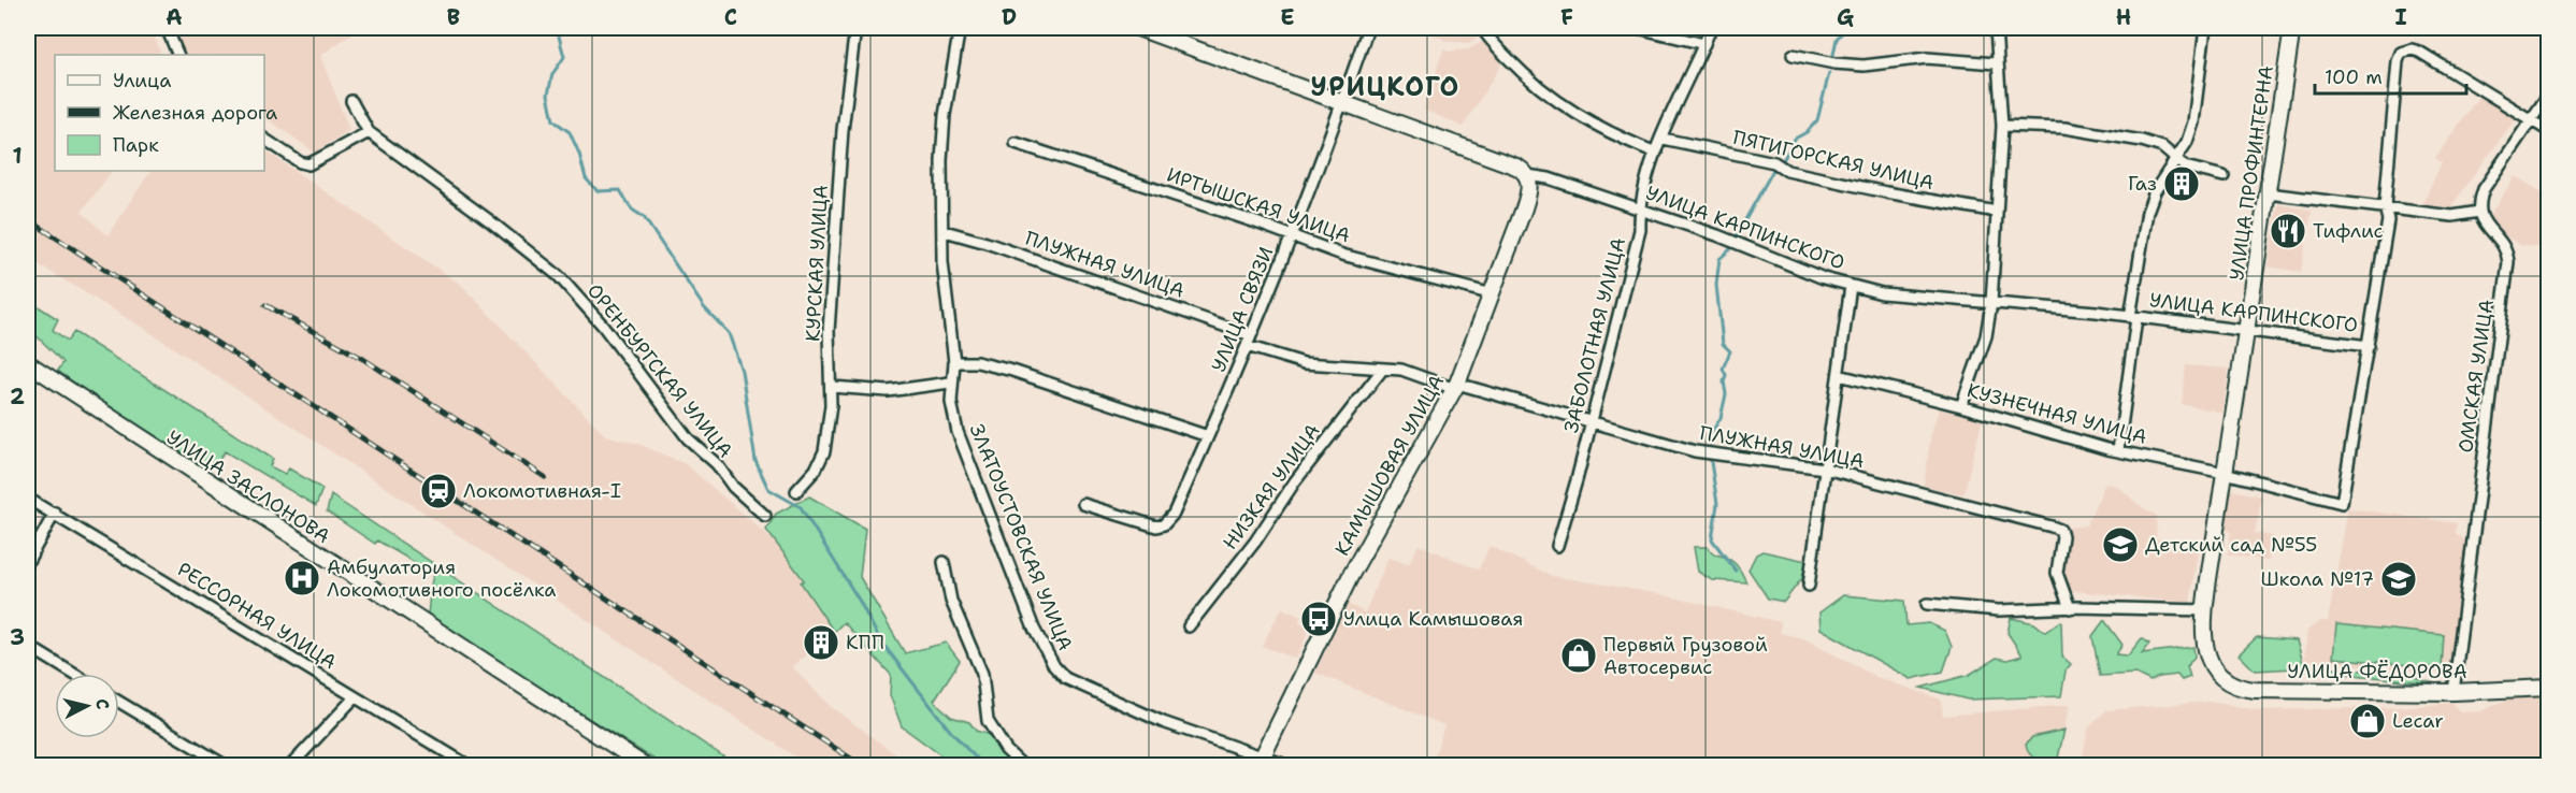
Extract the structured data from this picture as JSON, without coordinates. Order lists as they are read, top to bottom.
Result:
{
  "streets": {
    "main road": [
      "УЛИЦА ПРОФИНТЕРНА",
      "УЛИЦА КАРПИНСКОГО",
      "КАМЫШОВАЯ УЛИЦА",
      "УЛИЦА ЗАСЛОНОВА",
      "УЛИЦА ФЁДОРОВА"
    ],
    "street": [
      "ПЯТИГОРСКАЯ УЛИЦА",
      "ИРТЫШСКАЯ УЛИЦА",
      "КУРСКАЯ УЛИЦА",
      "ПЛУЖНАЯ УЛИЦА",
      "УЛИЦА СВЯЗИ",
      "ЗАБОЛОТНАЯ УЛИЦА",
      "ОРЕНБУРГСКАЯ УЛИЦА",
      "ОМСКАЯ УЛИЦА",
      "КУЗНЕЧНАЯ УЛИЦА",
      "НИЗКАЯ УЛИЦА",
      "ЗЛАТОУСТОВСКАЯ УЛИЦА",
      "РЕССОРНАЯ УЛИЦА"
    ]
  },
  "crossings": [
    ["ПЯТИГОРСКАЯ УЛИЦА", "ЗАБОЛОТНАЯ УЛИЦА"],
    ["УЛИЦА ПРОФИНТЕРНА", "УЛИЦА КАРПИНСКОГО"],
    ["УЛИЦА ПРОФИНТЕРНА", "КУЗНЕЧНАЯ УЛИЦА"],
    ["УЛИЦА ПРОФИНТЕРНА", "УЛИЦА ФЁДОРОВА"],
    ["ИРТЫШСКАЯ УЛИЦА", "УЛИЦА СВЯЗИ"],
    ["ИРТЫШСКАЯ УЛИЦА", "КАМЫШОВАЯ УЛИЦА"],
    ["УЛИЦА КАРПИНСКОГО", "УЛИЦА СВЯЗИ"],
    ["УЛИЦА КАРПИНСКОГО", "ЗАБОЛОТНАЯ УЛИЦА"],
    ["УЛИЦА КАРПИНСКОГО", "КУЗНЕЧНАЯ УЛИЦА"],
    ["УЛИЦА КАРПИНСКОГО", "КАМЫШОВАЯ УЛИЦА"],
    ["ПЛУЖНАЯ УЛИЦА", "УЛИЦА СВЯЗИ"],
    ["ПЛУЖНАЯ УЛИЦА", "ЗАБОЛОТНАЯ УЛИЦА"],
    ["ПЛУЖНАЯ УЛИЦА", "КАМЫШОВАЯ УЛИЦА"],
    ["ПЛУЖНАЯ УЛИЦА", "НИЗКАЯ УЛИЦА"],
    ["ПЛУЖНАЯ УЛИЦА", "ЗЛАТОУСТОВСКАЯ УЛИЦА"],
    ["ОМСКАЯ УЛИЦА", "УЛИЦА ФЁДОРОВА"],
    ["КАМЫШОВАЯ УЛИЦА", "ЗЛАТОУСТОВСКАЯ УЛИЦА"]
  ],
  "districts": ["УРИЦКОГО"],
  "places": {
    "building": ["Газ", "КПП"],
    "restaurant": ["Тифлис"],
    "station": ["Локомотивная-I"],
    "school or university": ["Детский сад №55", "Школа №17"],
    "hospital": ["Амбулатория Локомотивного посёлка"],
    "bus stop": ["Улица Камышовая"],
    "shop": ["Первый Грузовой Автосервис", "Lecar"]
  },
  "legend": ["Улица", "Железная дорога", "Парк"],
  "scale_bar": "100 m",
  "north": "right",
  "grid": {
    "columns": [
      "A",
      "B",
      "C",
      "D",
      "E",
      "F",
      "G",
      "H",
      "I"
    ],
    "rows": ["1", "2", "3"]
  }
}
